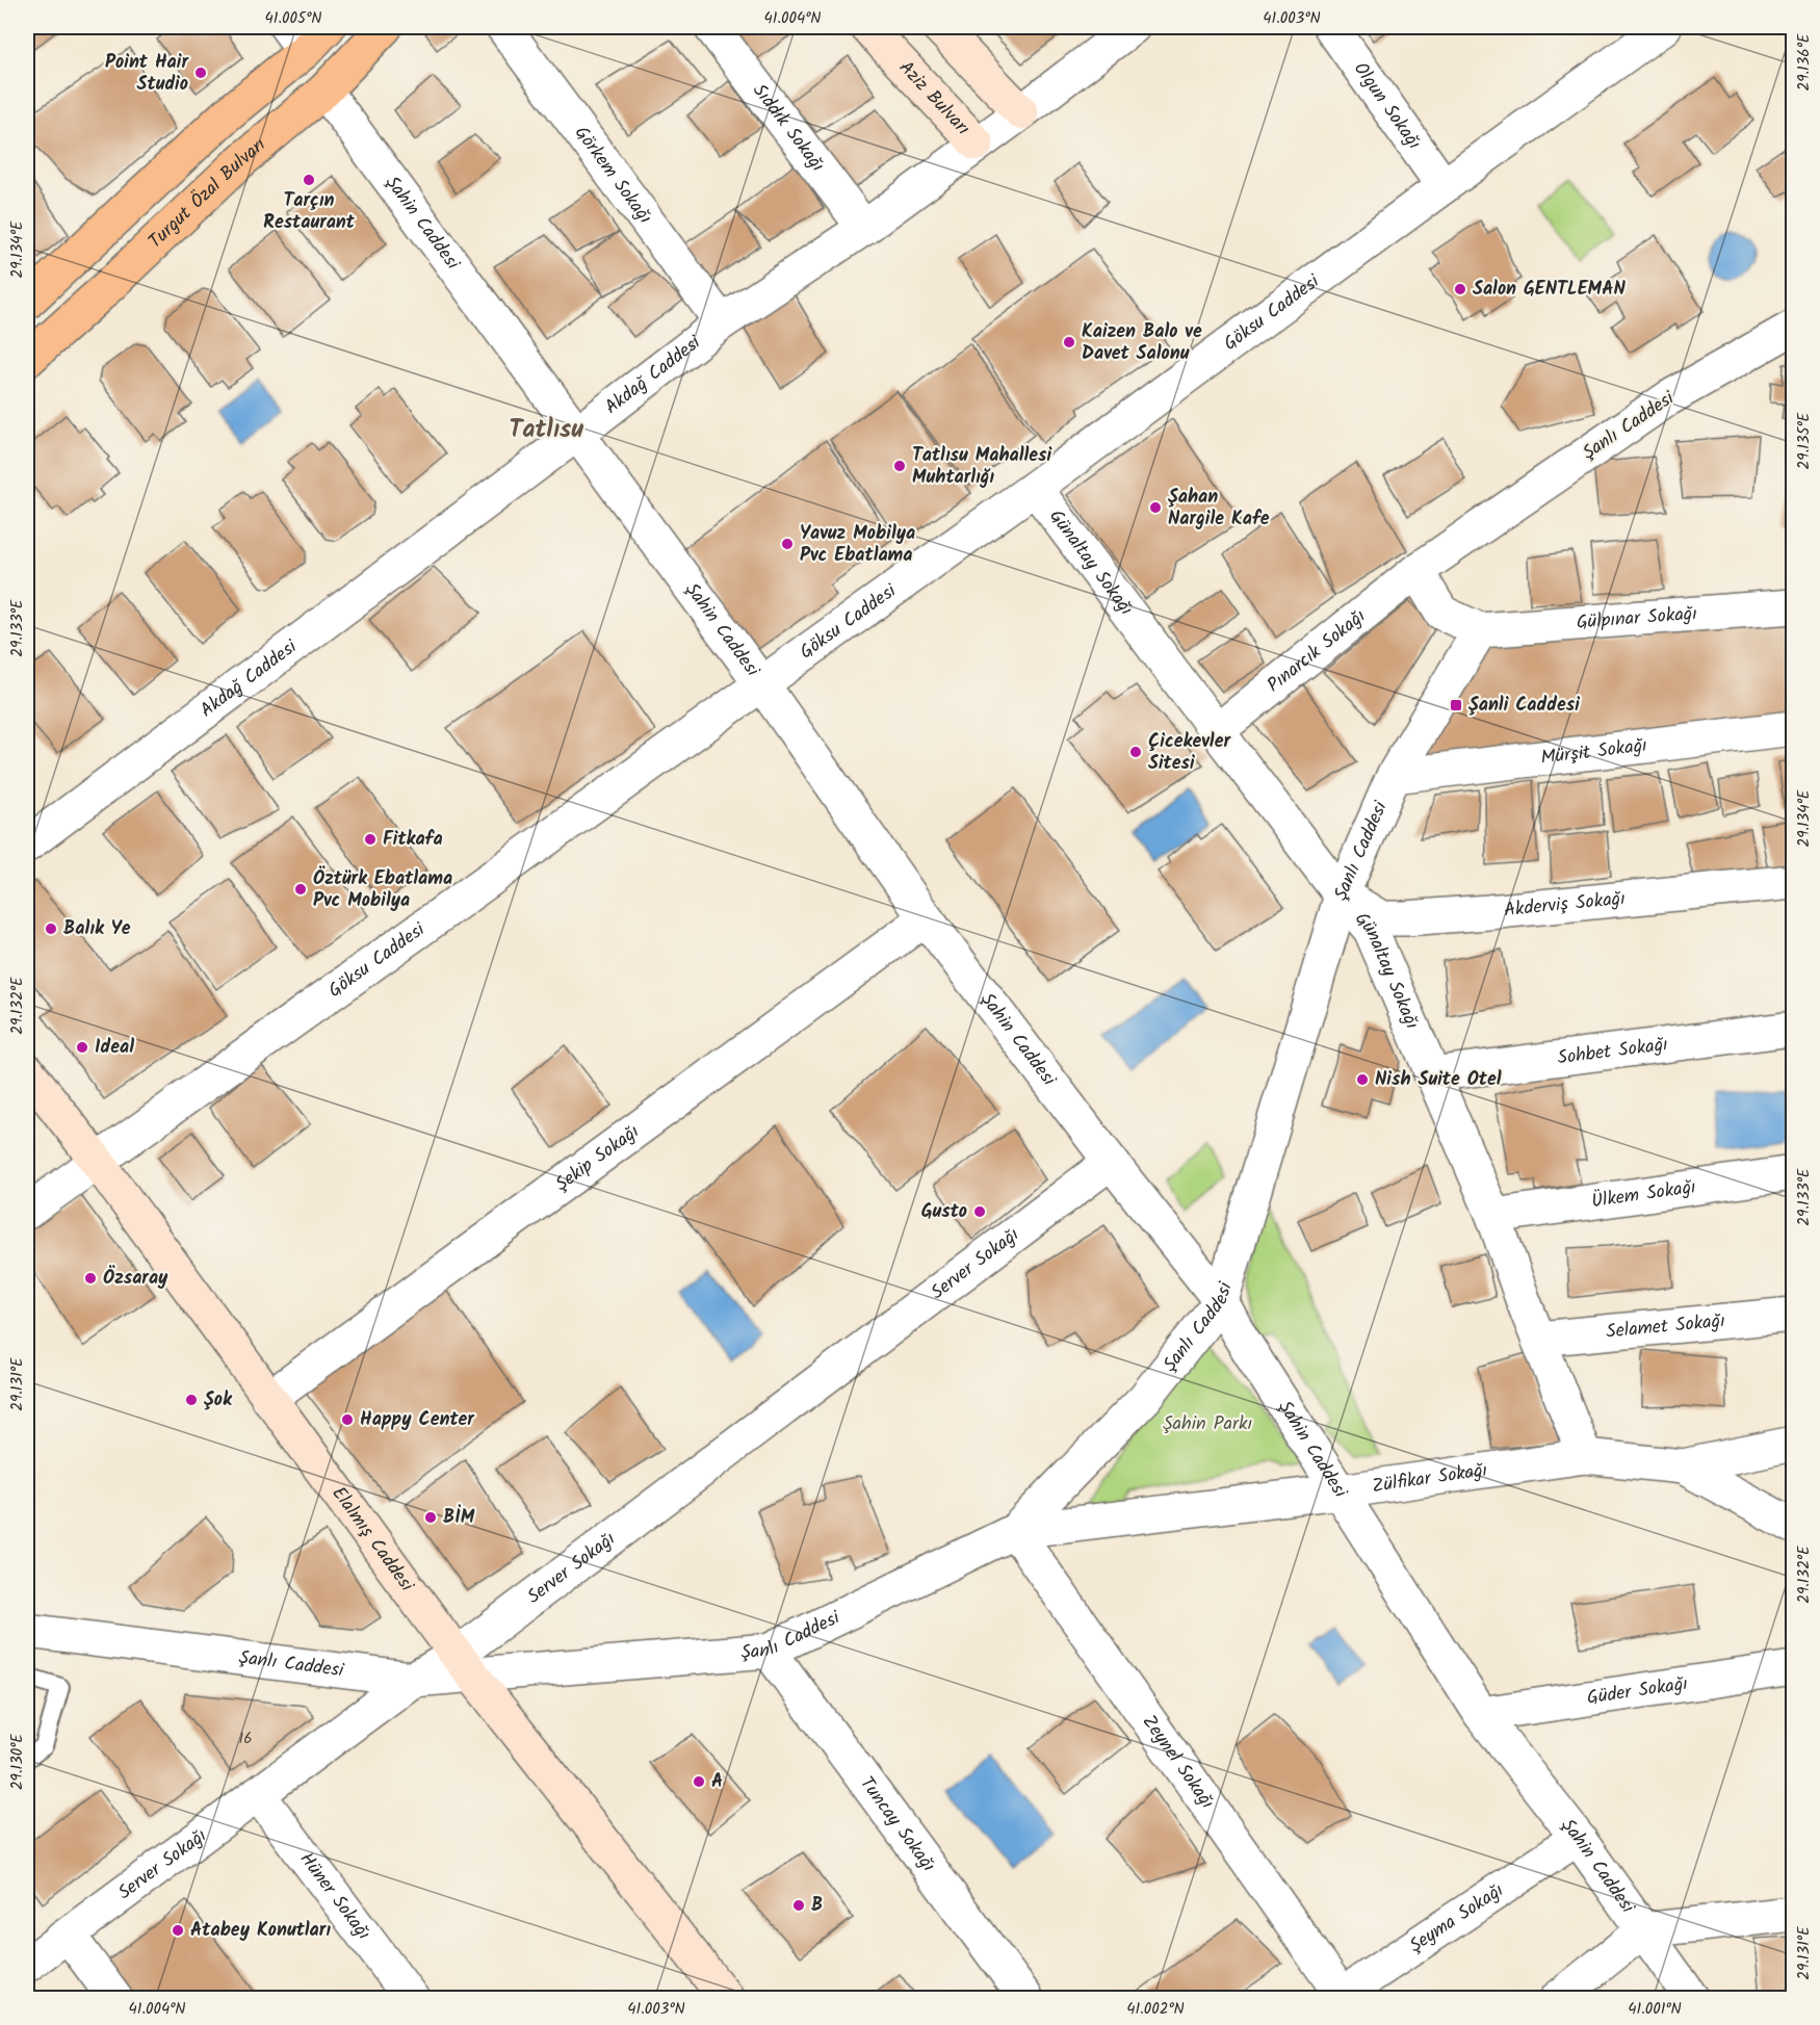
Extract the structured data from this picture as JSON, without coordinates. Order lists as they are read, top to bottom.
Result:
{
  "streets": {
    "main road": ["Turgut Özal Bulvarı"],
    "street": [
      "Aziz Bulvarı",
      "Olgun Sokağı",
      "Sıddık Sokağı",
      "Görkem Sokağı",
      "Şahin Caddesi",
      "Göksu Caddesi",
      "Akdağ Caddesi",
      "Şanlı Caddesi",
      "Günaltay Sokağı",
      "Gülpınar Sokağı",
      "Pınarcık Sokağı",
      "Mürşit Sokağı",
      "Akderviş Sokağı",
      "Sohbet Sokağı",
      "Şekip Sokağı",
      "Ülkem Sokağı",
      "Server Sokağı",
      "Selamet Sokağı",
      "Zülfikar Sokağı",
      "Elalmış Caddesi",
      "Güder Sokağı",
      "Zeynel Sokağı",
      "Tuncay Sokağı",
      "Hüner Sokağı",
      "Şeyma Sokağı"
    ]
  },
  "crossings": [
    ["Aziz Bulvarı", "Akdağ Caddesi"],
    ["Olgun Sokağı", "Göksu Caddesi"],
    ["Sıddık Sokağı", "Akdağ Caddesi"],
    ["Görkem Sokağı", "Akdağ Caddesi"],
    ["Turgut Özal Bulvarı", "Şahin Caddesi"],
    ["Şahin Caddesi", "Göksu Caddesi"],
    ["Şahin Caddesi", "Akdağ Caddesi"],
    ["Şahin Caddesi", "Şanlı Caddesi"],
    ["Şahin Caddesi", "Şekip Sokağı"],
    ["Şahin Caddesi", "Server Sokağı"],
    ["Şahin Caddesi", "Zülfikar Sokağı"],
    ["Şahin Caddesi", "Güder Sokağı"],
    ["Şahin Caddesi", "Şeyma Sokağı"],
    ["Göksu Caddesi", "Günaltay Sokağı"],
    ["Göksu Caddesi", "Elalmış Caddesi"],
    ["Şanlı Caddesi", "Günaltay Sokağı"],
    ["Şanlı Caddesi", "Gülpınar Sokağı"],
    ["Şanlı Caddesi", "Pınarcık Sokağı"],
    ["Şanlı Caddesi", "Mürşit Sokağı"],
    ["Şanlı Caddesi", "Akderviş Sokağı"],
    ["Şanlı Caddesi", "Server Sokağı"],
    ["Şanlı Caddesi", "Zülfikar Sokağı"],
    ["Şanlı Caddesi", "Elalmış Caddesi"],
    ["Şanlı Caddesi", "Zeynel Sokağı"],
    ["Şanlı Caddesi", "Tuncay Sokağı"],
    ["Günaltay Sokağı", "Pınarcık Sokağı"],
    ["Günaltay Sokağı", "Akderviş Sokağı"],
    ["Günaltay Sokağı", "Sohbet Sokağı"],
    ["Günaltay Sokağı", "Ülkem Sokağı"],
    ["Günaltay Sokağı", "Selamet Sokağı"],
    ["Günaltay Sokağı", "Zülfikar Sokağı"],
    ["Şekip Sokağı", "Elalmış Caddesi"],
    ["Server Sokağı", "Elalmış Caddesi"],
    ["Server Sokağı", "Hüner Sokağı"],
    ["Zülfikar Sokağı", "Zeynel Sokağı"],
    ["Zeynel Sokağı", "Şeyma Sokağı"]
  ],
  "districts": ["Tatlısu"],
  "parks": ["Şahin Parkı"],
  "places": {
    "other": [
      "Point Hair Studio",
      "Tarçın Restaurant",
      "Salon GENTLEMAN",
      "Kaizen Balo ve Davet Salonu",
      "Tatlısu Mahallesi Muhtarlığı",
      "Şahan Nargile Kafe",
      "Yavuz Mobilya Pvc Ebatlama",
      "Çicekevler Sitesi",
      "Fitkafa",
      "Öztürk Ebatlama Pvc Mobilya",
      "Balık Ye",
      "Ideal",
      "Nish Suite Otel",
      "Gusto",
      "Özsaray",
      "Şok",
      "Happy Center",
      "BİM",
      "A",
      "B",
      "Atabey Konutları"
    ],
    "transit": ["Şanli Caddesi"]
  },
  "house_numbers": ["16"],
  "coordinates": [
    "41.005°N",
    "41.004°N",
    "41.003°N",
    "29.136°E",
    "29.134°E",
    "29.135°E",
    "29.133°E",
    "29.132°E",
    "29.131°E",
    "29.130°E",
    "41.002°N",
    "41.001°N"
  ]
}
